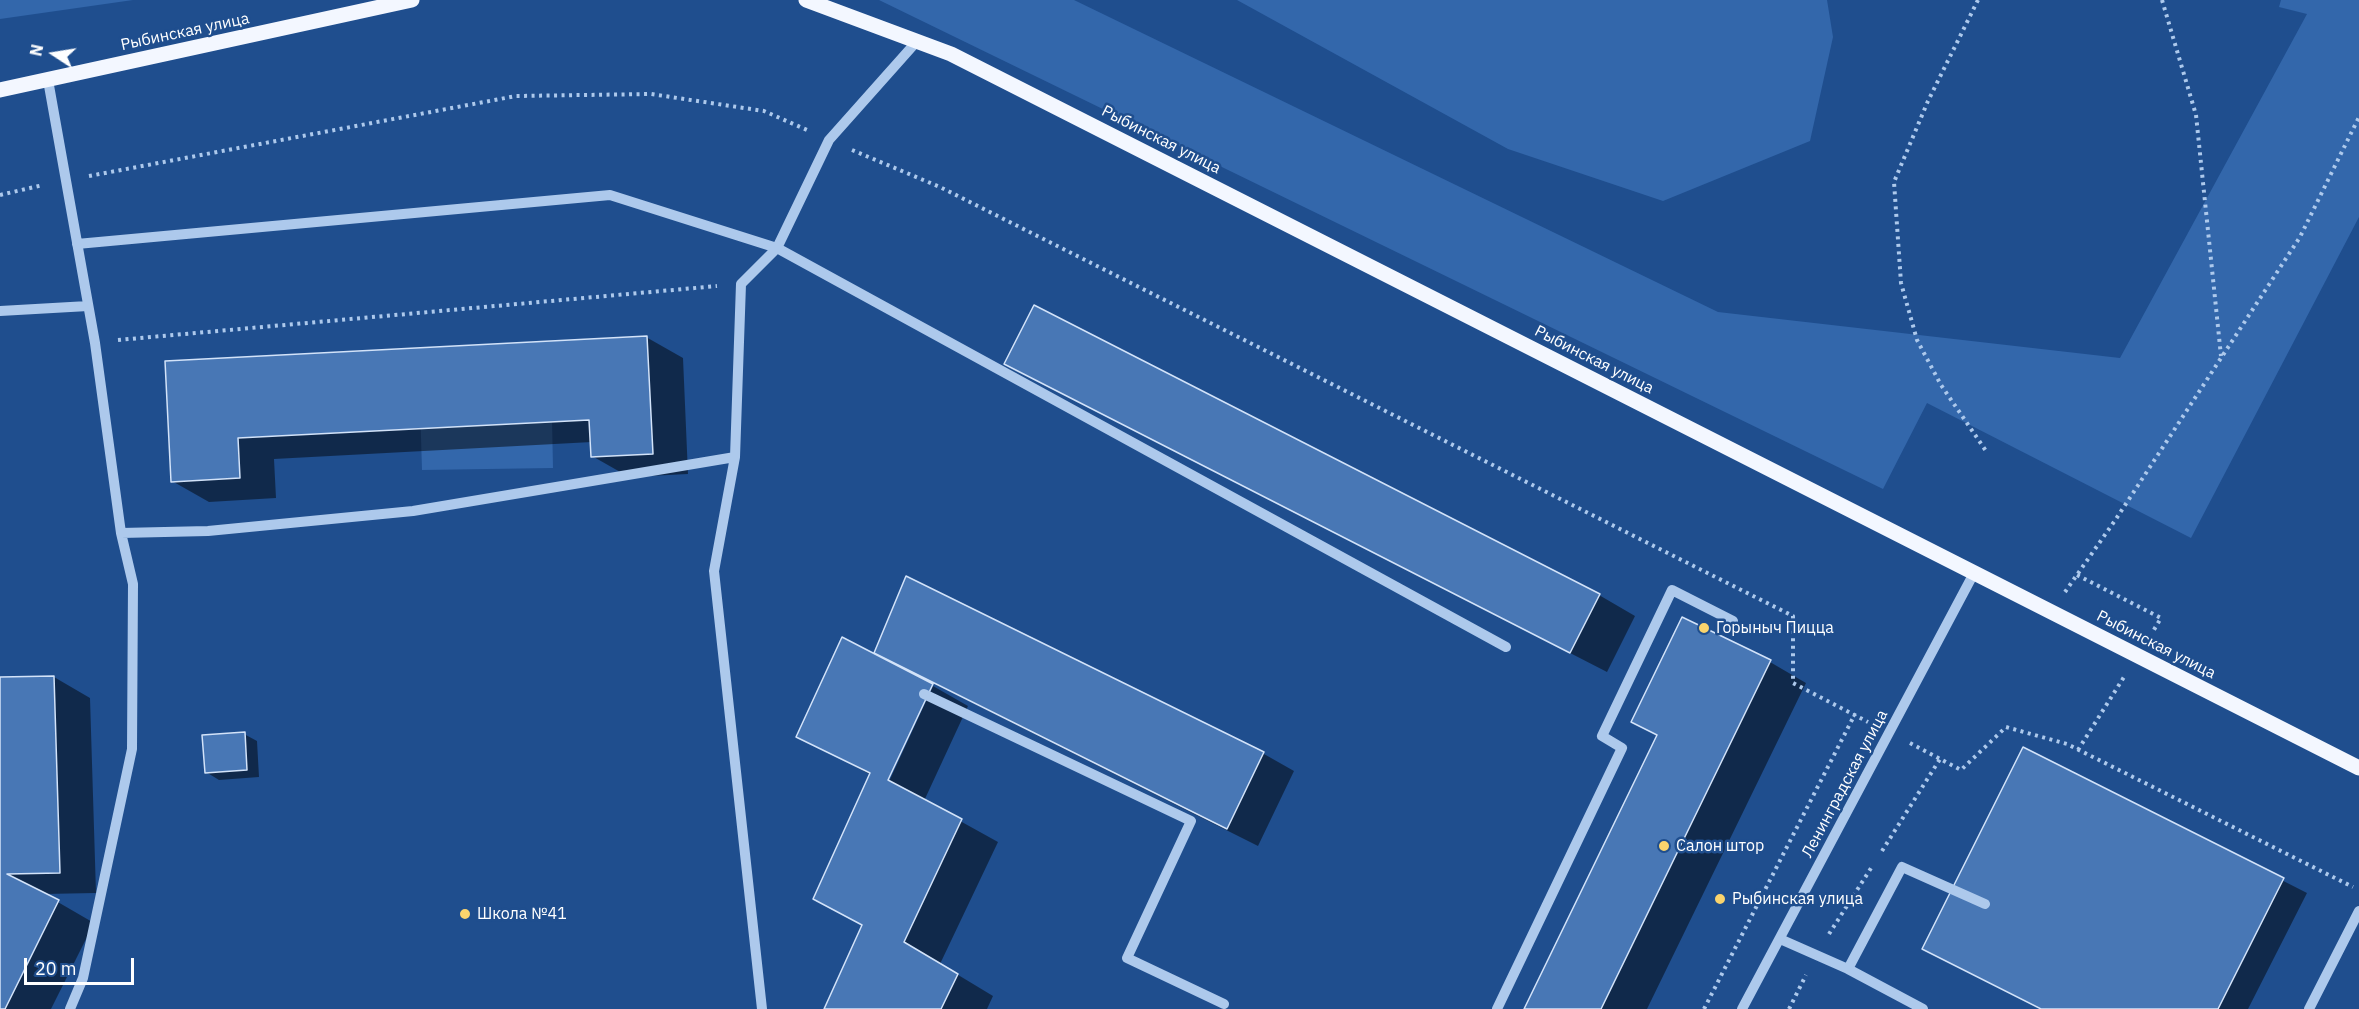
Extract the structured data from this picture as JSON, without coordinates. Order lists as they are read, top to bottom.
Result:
{
  "streets": {
    "main road": ["Рыбинская улица"],
    "street": ["Ленинградская улица"]
  },
  "crossings": [
    ["Рыбинская улица", "Ленинградская улица"]
  ],
  "places": [
    "Горыныч Пицца",
    "Салон штор",
    "Рыбинская улица",
    "Школа №41"
  ],
  "scale_bar": "20 m",
  "north": "left"
}
